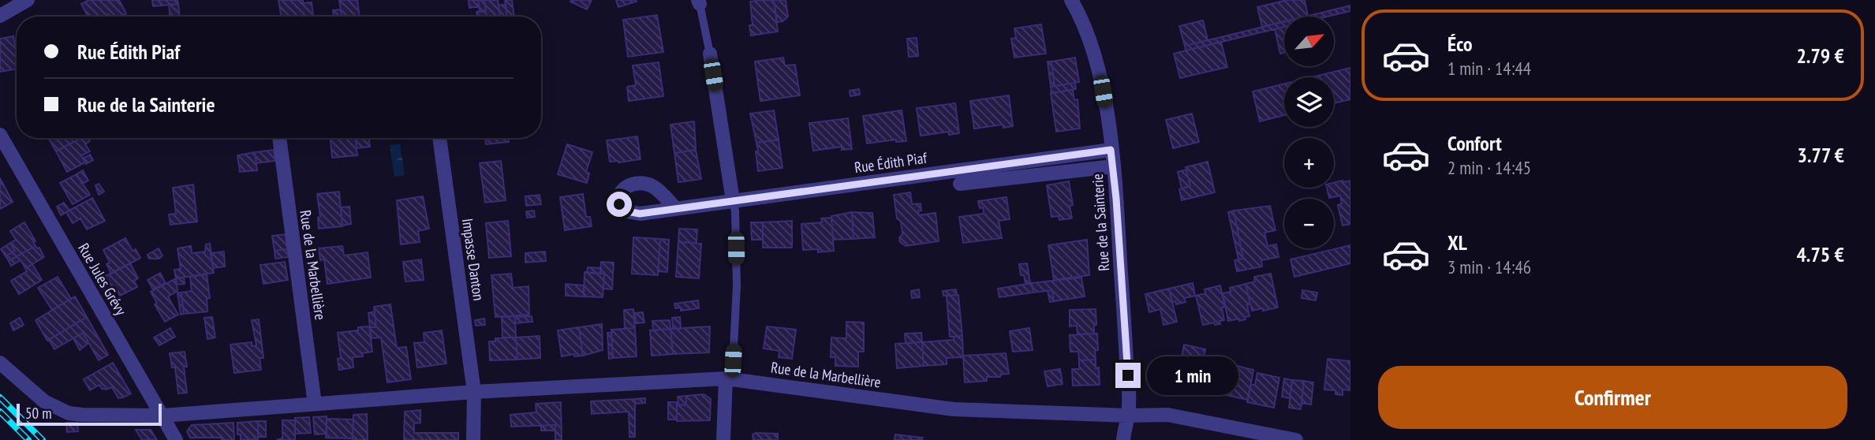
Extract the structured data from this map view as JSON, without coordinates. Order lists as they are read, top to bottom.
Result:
{
  "streets": {
    "street": [
      "Rue Édith Piaf",
      "Rue de la Sainterie",
      "Impasse Danton",
      "Rue de la Marbellière",
      "Rue Jules Grévy"
    ]
  },
  "crossings": [
    ["Rue Édith Piaf", "Rue de la Sainterie"],
    ["Rue de la Sainterie", "Rue de la Marbellière"],
    ["Impasse Danton", "Rue de la Marbellière"],
    ["Rue de la Marbellière", "Rue Jules Grévy"]
  ],
  "scale_bar": "50 m",
  "north": "top right",
  "page": {
    "list": [
      {
        "name": "Éco",
        "note": "1 min · 14:44",
        "value": "2.79 €"
      },
      {
        "name": "Confort",
        "note": "2 min · 14:45",
        "value": "3.77 €"
      },
      {
        "name": "XL",
        "note": "3 min · 14:46",
        "value": "4.75 €"
      }
    ],
    "map_buttons": ["+", "−"],
    "banner": ["Rue Édith Piaf", "Rue de la Sainterie"],
    "buttons": "Confirmer",
    "bubble": "1 min",
    "scale": "50 m"
  }
}
